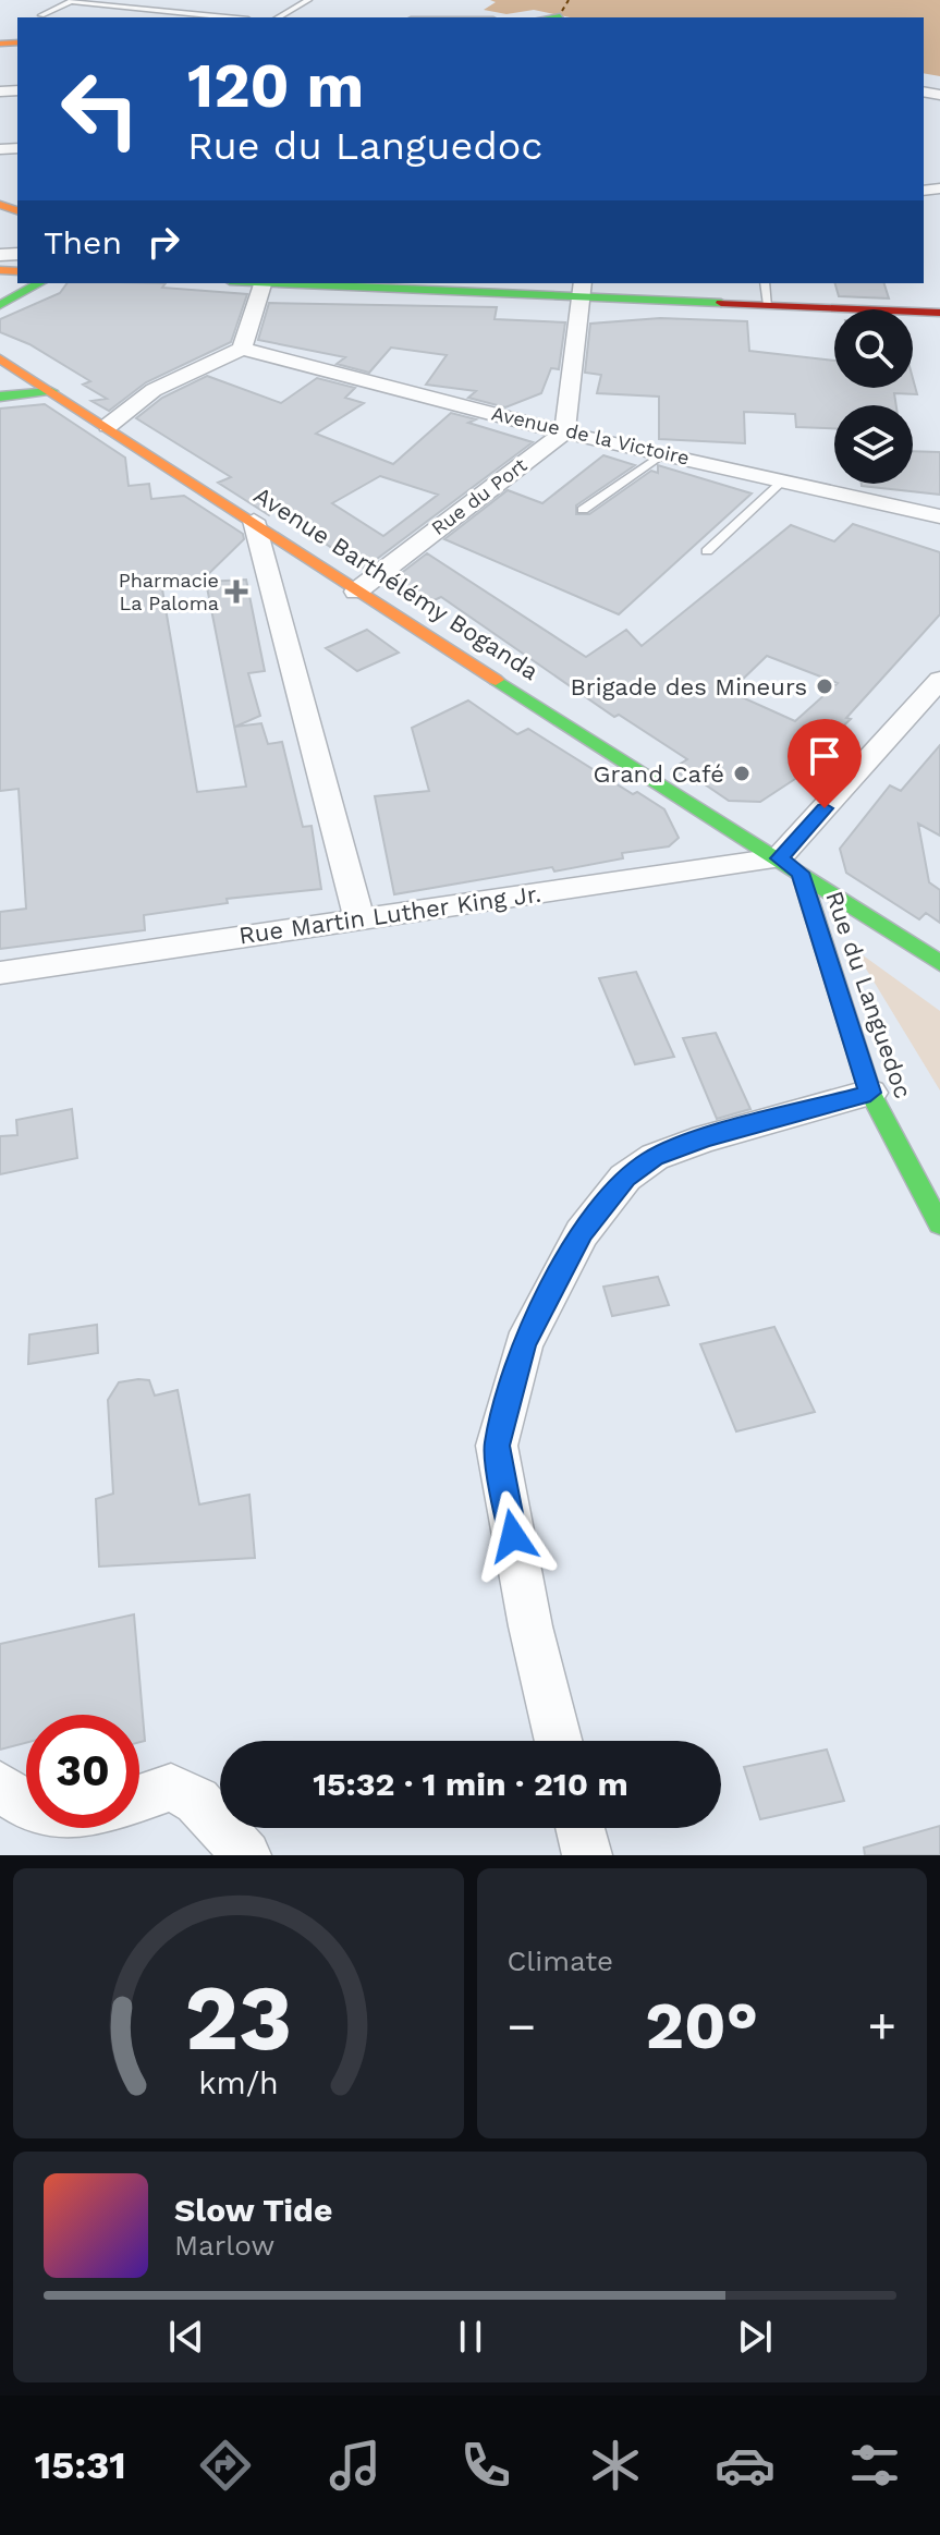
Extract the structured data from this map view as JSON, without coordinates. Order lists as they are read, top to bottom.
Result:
{
  "streets": {
    "main road": ["Avenue Barthélémy Boganda", "Rue du Languedoc"],
    "street": ["Avenue de la Victoire", "Rue du Port", "Rue Martin Luther King Jr."]
  },
  "crossings": [
    ["Avenue de la Victoire", "Rue du Port"],
    ["Rue du Port", "Avenue Barthélémy Boganda"],
    ["Avenue Barthélémy Boganda", "Rue Martin Luther King Jr."],
    ["Avenue Barthélémy Boganda", "Rue du Languedoc"],
    ["Rue Martin Luther King Jr.", "Rue du Languedoc"]
  ],
  "places": {
    "health": ["Pharmacie La Paloma"],
    "other": ["Brigade des Mineurs", "Grand Café"]
  },
  "page": {
    "turn": ["120 m", "Rue du Languedoc"],
    "then": "Then",
    "limit": "30",
    "trip": "15:32 · 1 min · 210 m",
    "tile": "Climate",
    "heat": ["−", "20°", "+"],
    "song": ["Slow Tide", "Marlow"],
    "tabs": "15:31",
    "gauge": ["23", "km/h"]
  }
}
